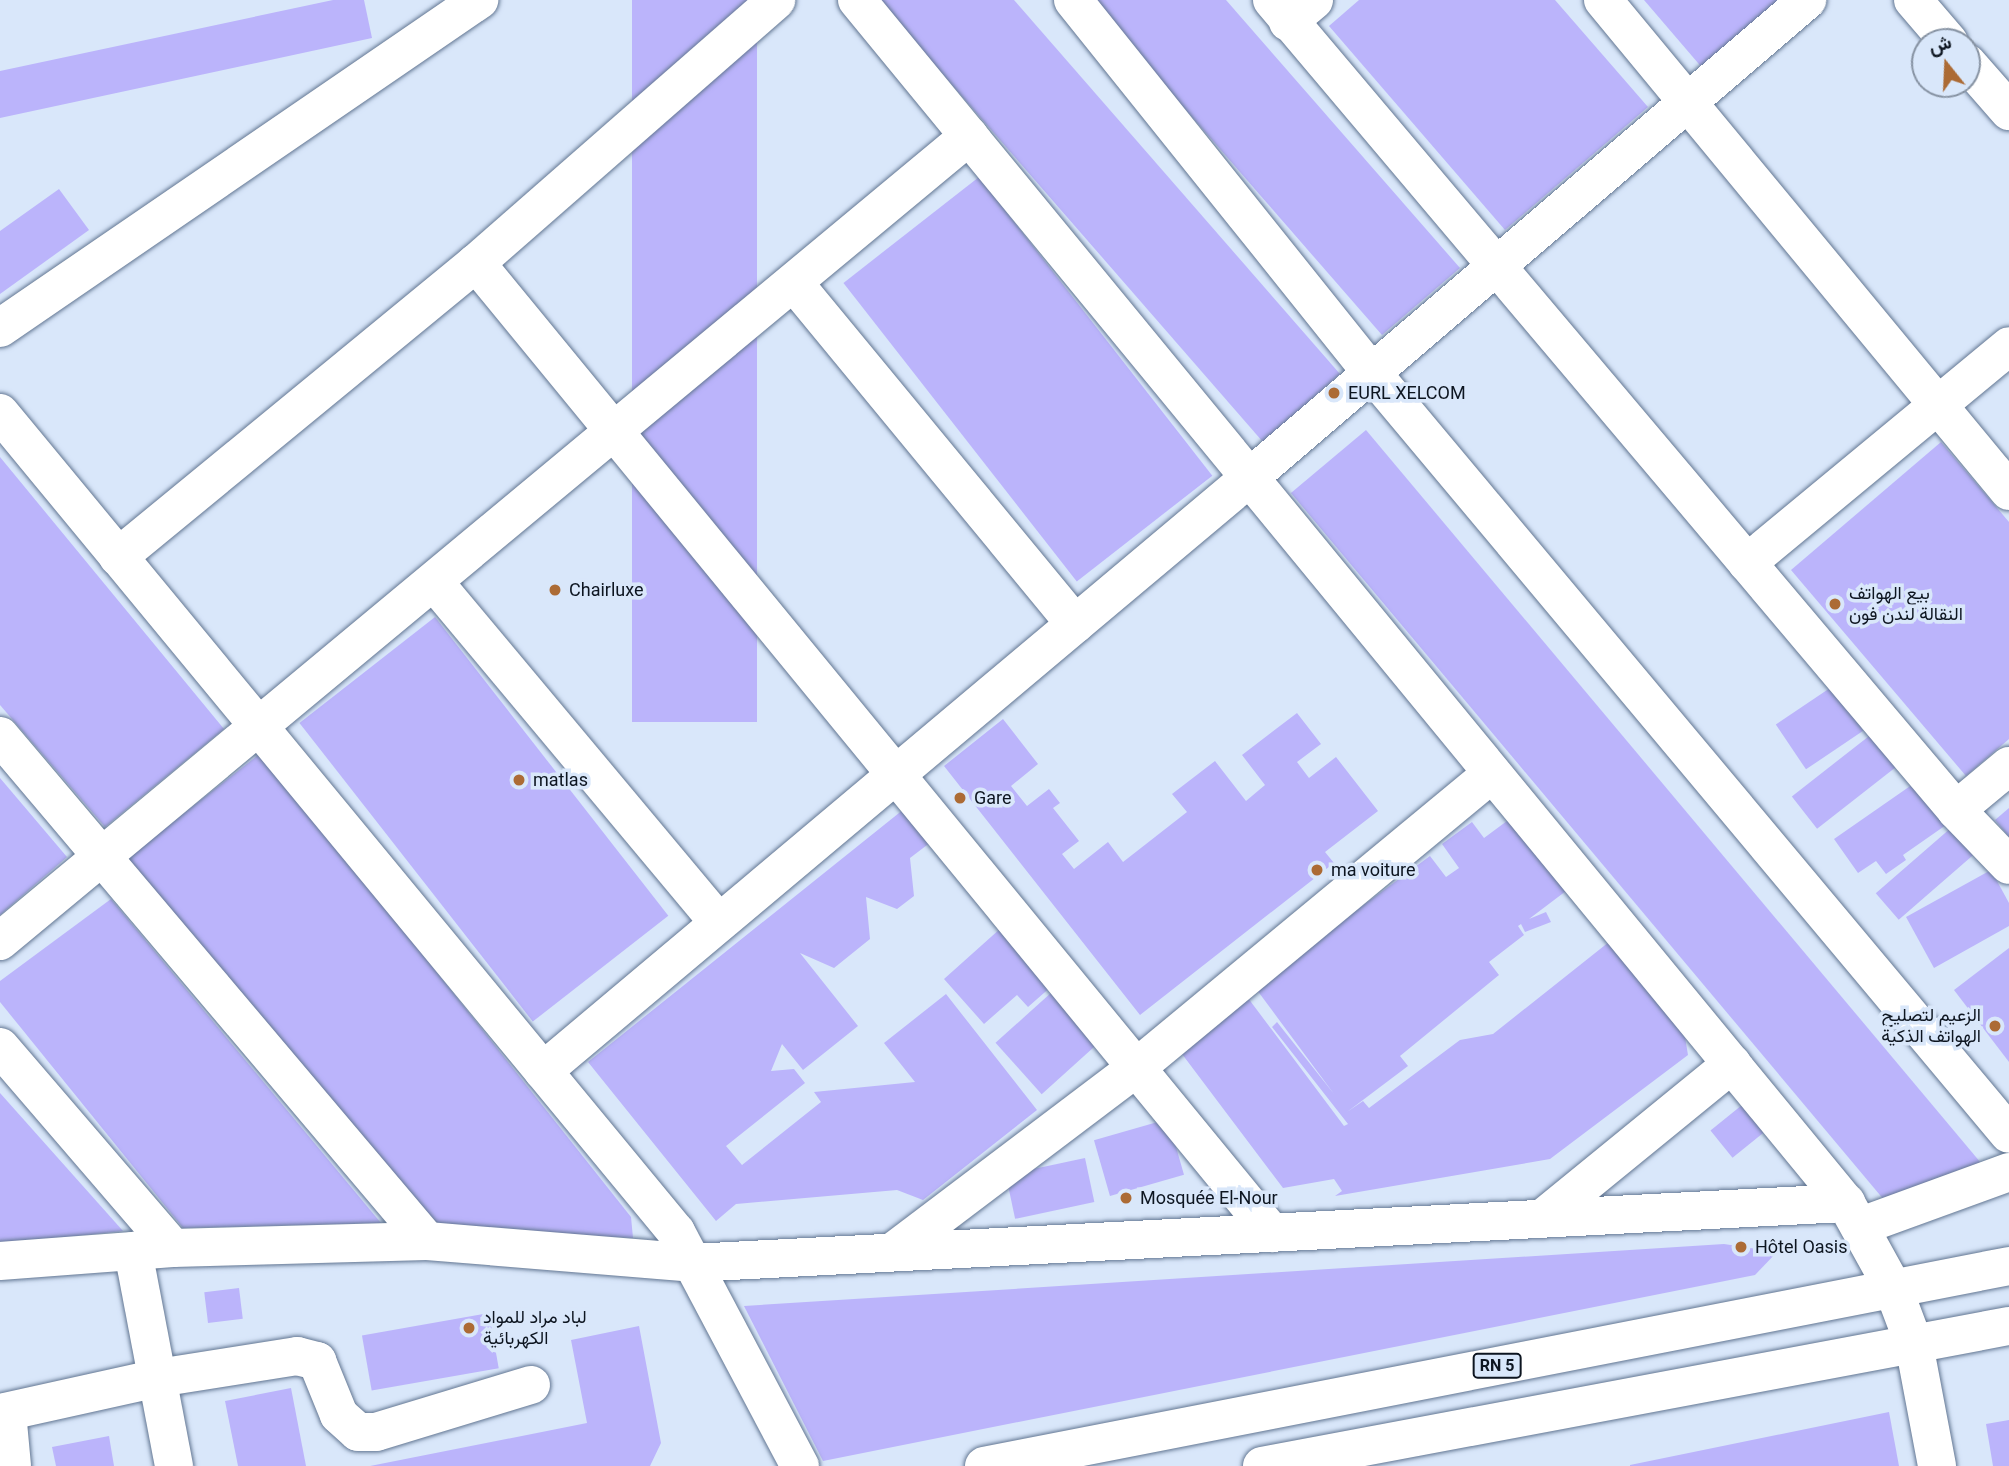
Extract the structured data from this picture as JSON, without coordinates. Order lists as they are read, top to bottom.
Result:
{
  "streets": {
    "street": ["RN 5"]
  },
  "places": [
    "EURL XELCOM",
    "Chairluxe",
    "بيع الهواتف النقالة لندن فون",
    "matlas",
    "Gare",
    "ma voiture",
    "الزعيم لتصليح الهواتف الذكية",
    "Mosquée El-Nour",
    "Hôtel Oasis",
    "لباد مراد للمواد الكهربائية"
  ],
  "north": "top"
}
